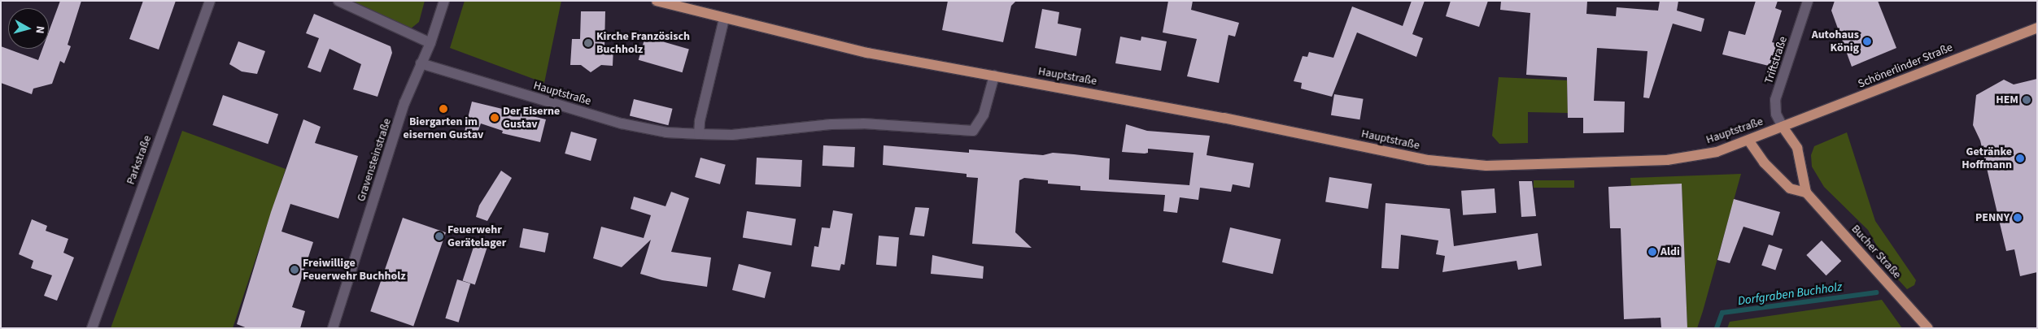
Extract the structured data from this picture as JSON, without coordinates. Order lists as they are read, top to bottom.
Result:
{
  "streets": {
    "main road": ["Schönerlinder Straße", "Hauptstraße", "Bucher Straße"],
    "street": ["Triftstraße", "Parkstraße", "Gravensteinstraße"]
  },
  "crossings": [
    ["Triftstraße", "Schönerlinder Straße"],
    ["Triftstraße", "Hauptstraße"],
    ["Schönerlinder Straße", "Hauptstraße"],
    ["Hauptstraße", "Gravensteinstraße"],
    ["Hauptstraße", "Bucher Straße"]
  ],
  "water": ["Dorfgraben Buchholz"],
  "places": [
    "Autohaus König",
    "Kirche Französisch Buchholz",
    "HEM",
    "Biergarten im eisernen Gustav",
    "Der Eiserne Gustav",
    "Getränke Hoffmann",
    "PENNY",
    "Feuerwehr Gerätelager",
    "Aldi",
    "Freiwillige Feuerwehr Buchholz"
  ],
  "north": "right"
}
